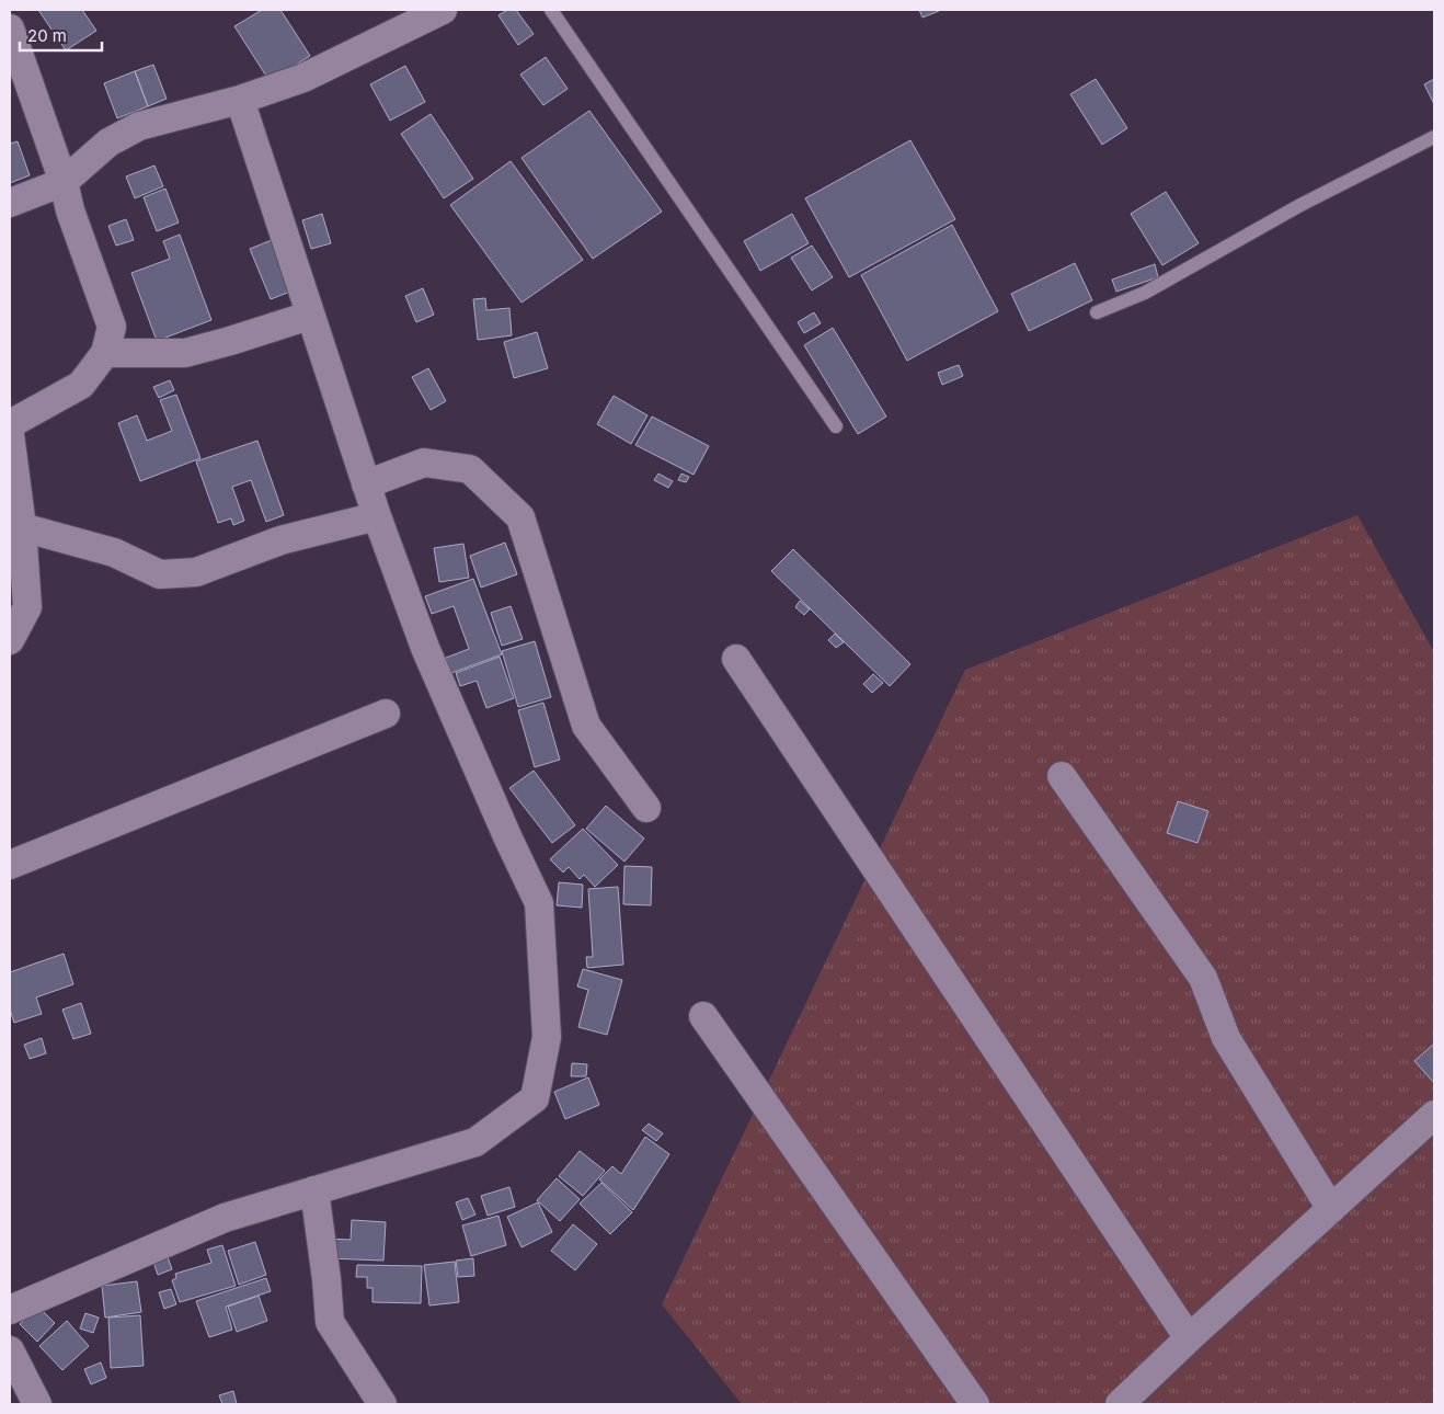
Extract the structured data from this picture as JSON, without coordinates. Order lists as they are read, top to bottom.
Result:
{
  "scale_bar": "20 m"
}
